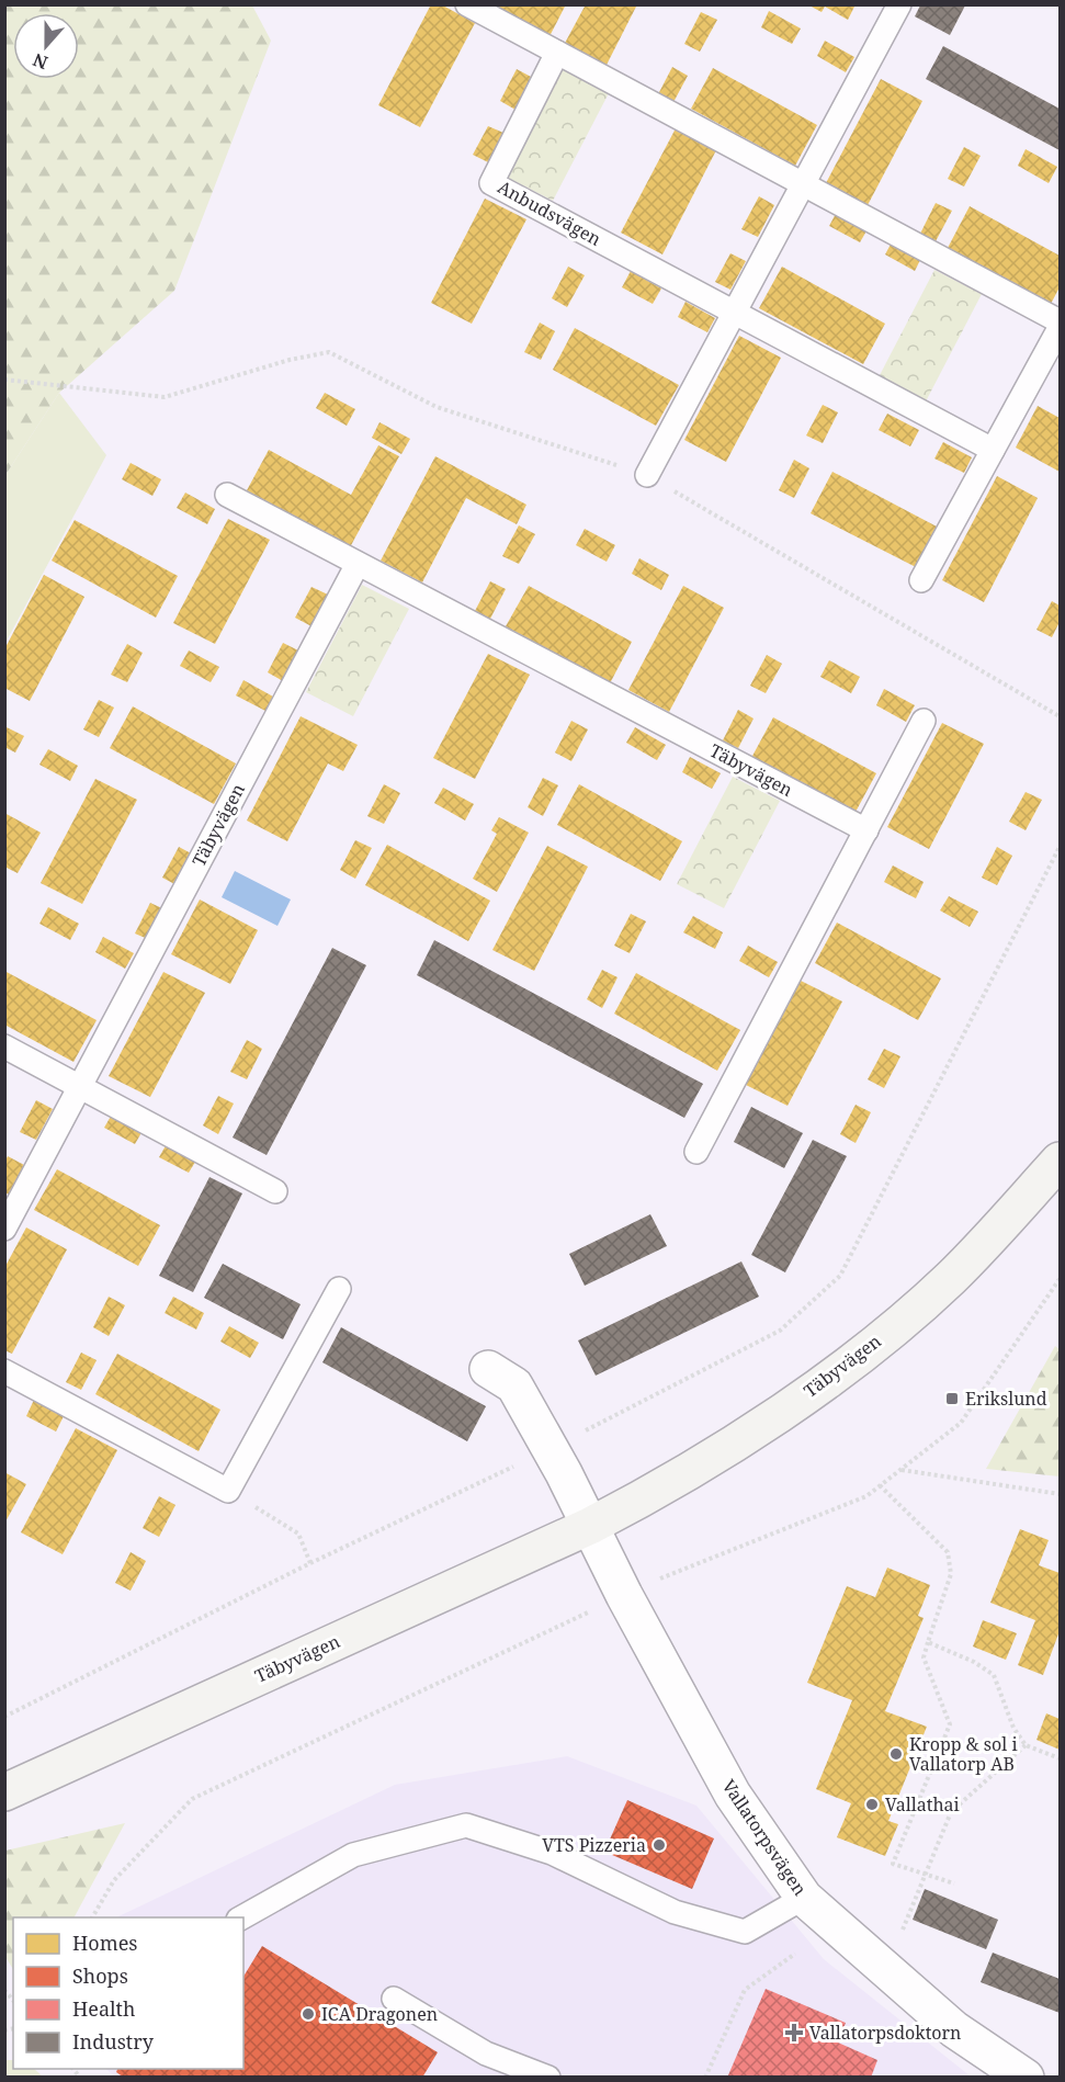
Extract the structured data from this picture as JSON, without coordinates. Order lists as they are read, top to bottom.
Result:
{
  "streets": {
    "main road": ["Täbyvägen"],
    "street": ["Vallatorpsvägen"],
    "lane": ["Anbudsvägen"]
  },
  "crossings": [
    ["Täbyvägen", "Vallatorpsvägen"]
  ],
  "places": {
    "transit": ["Erikslund"],
    "other": [
      "Kropp & sol i Vallatorp AB",
      "Vallathai",
      "VTS Pizzeria",
      "ICA Dragonen"
    ],
    "health": ["Vallatorpsdoktorn"]
  },
  "legend": [
    "Homes",
    "Shops",
    "Health",
    "Industry"
  ],
  "north": "bottom"
}
